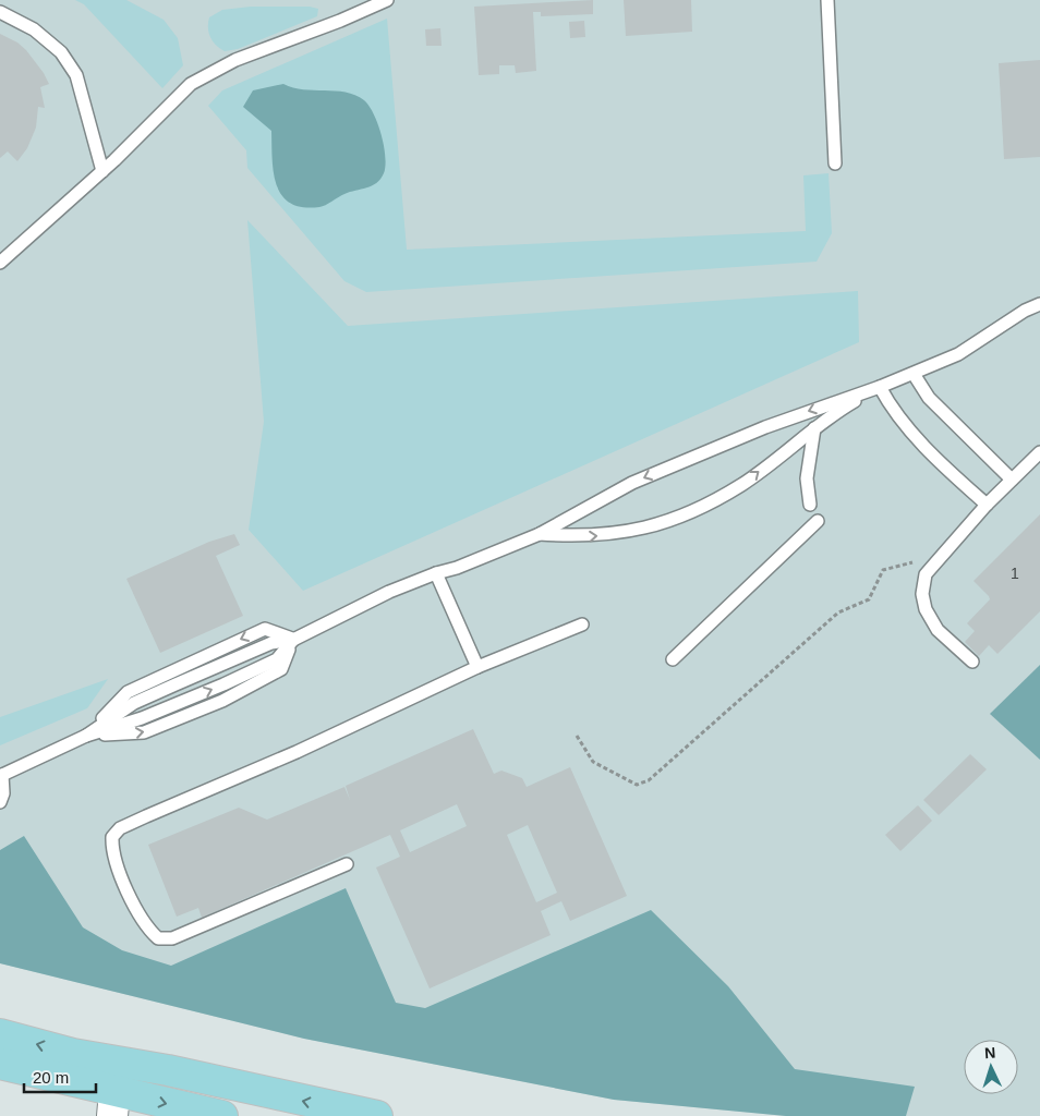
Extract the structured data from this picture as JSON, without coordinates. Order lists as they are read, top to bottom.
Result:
{
  "house_numbers": ["1"],
  "scale_bar": "20 m",
  "north": "top"
}
